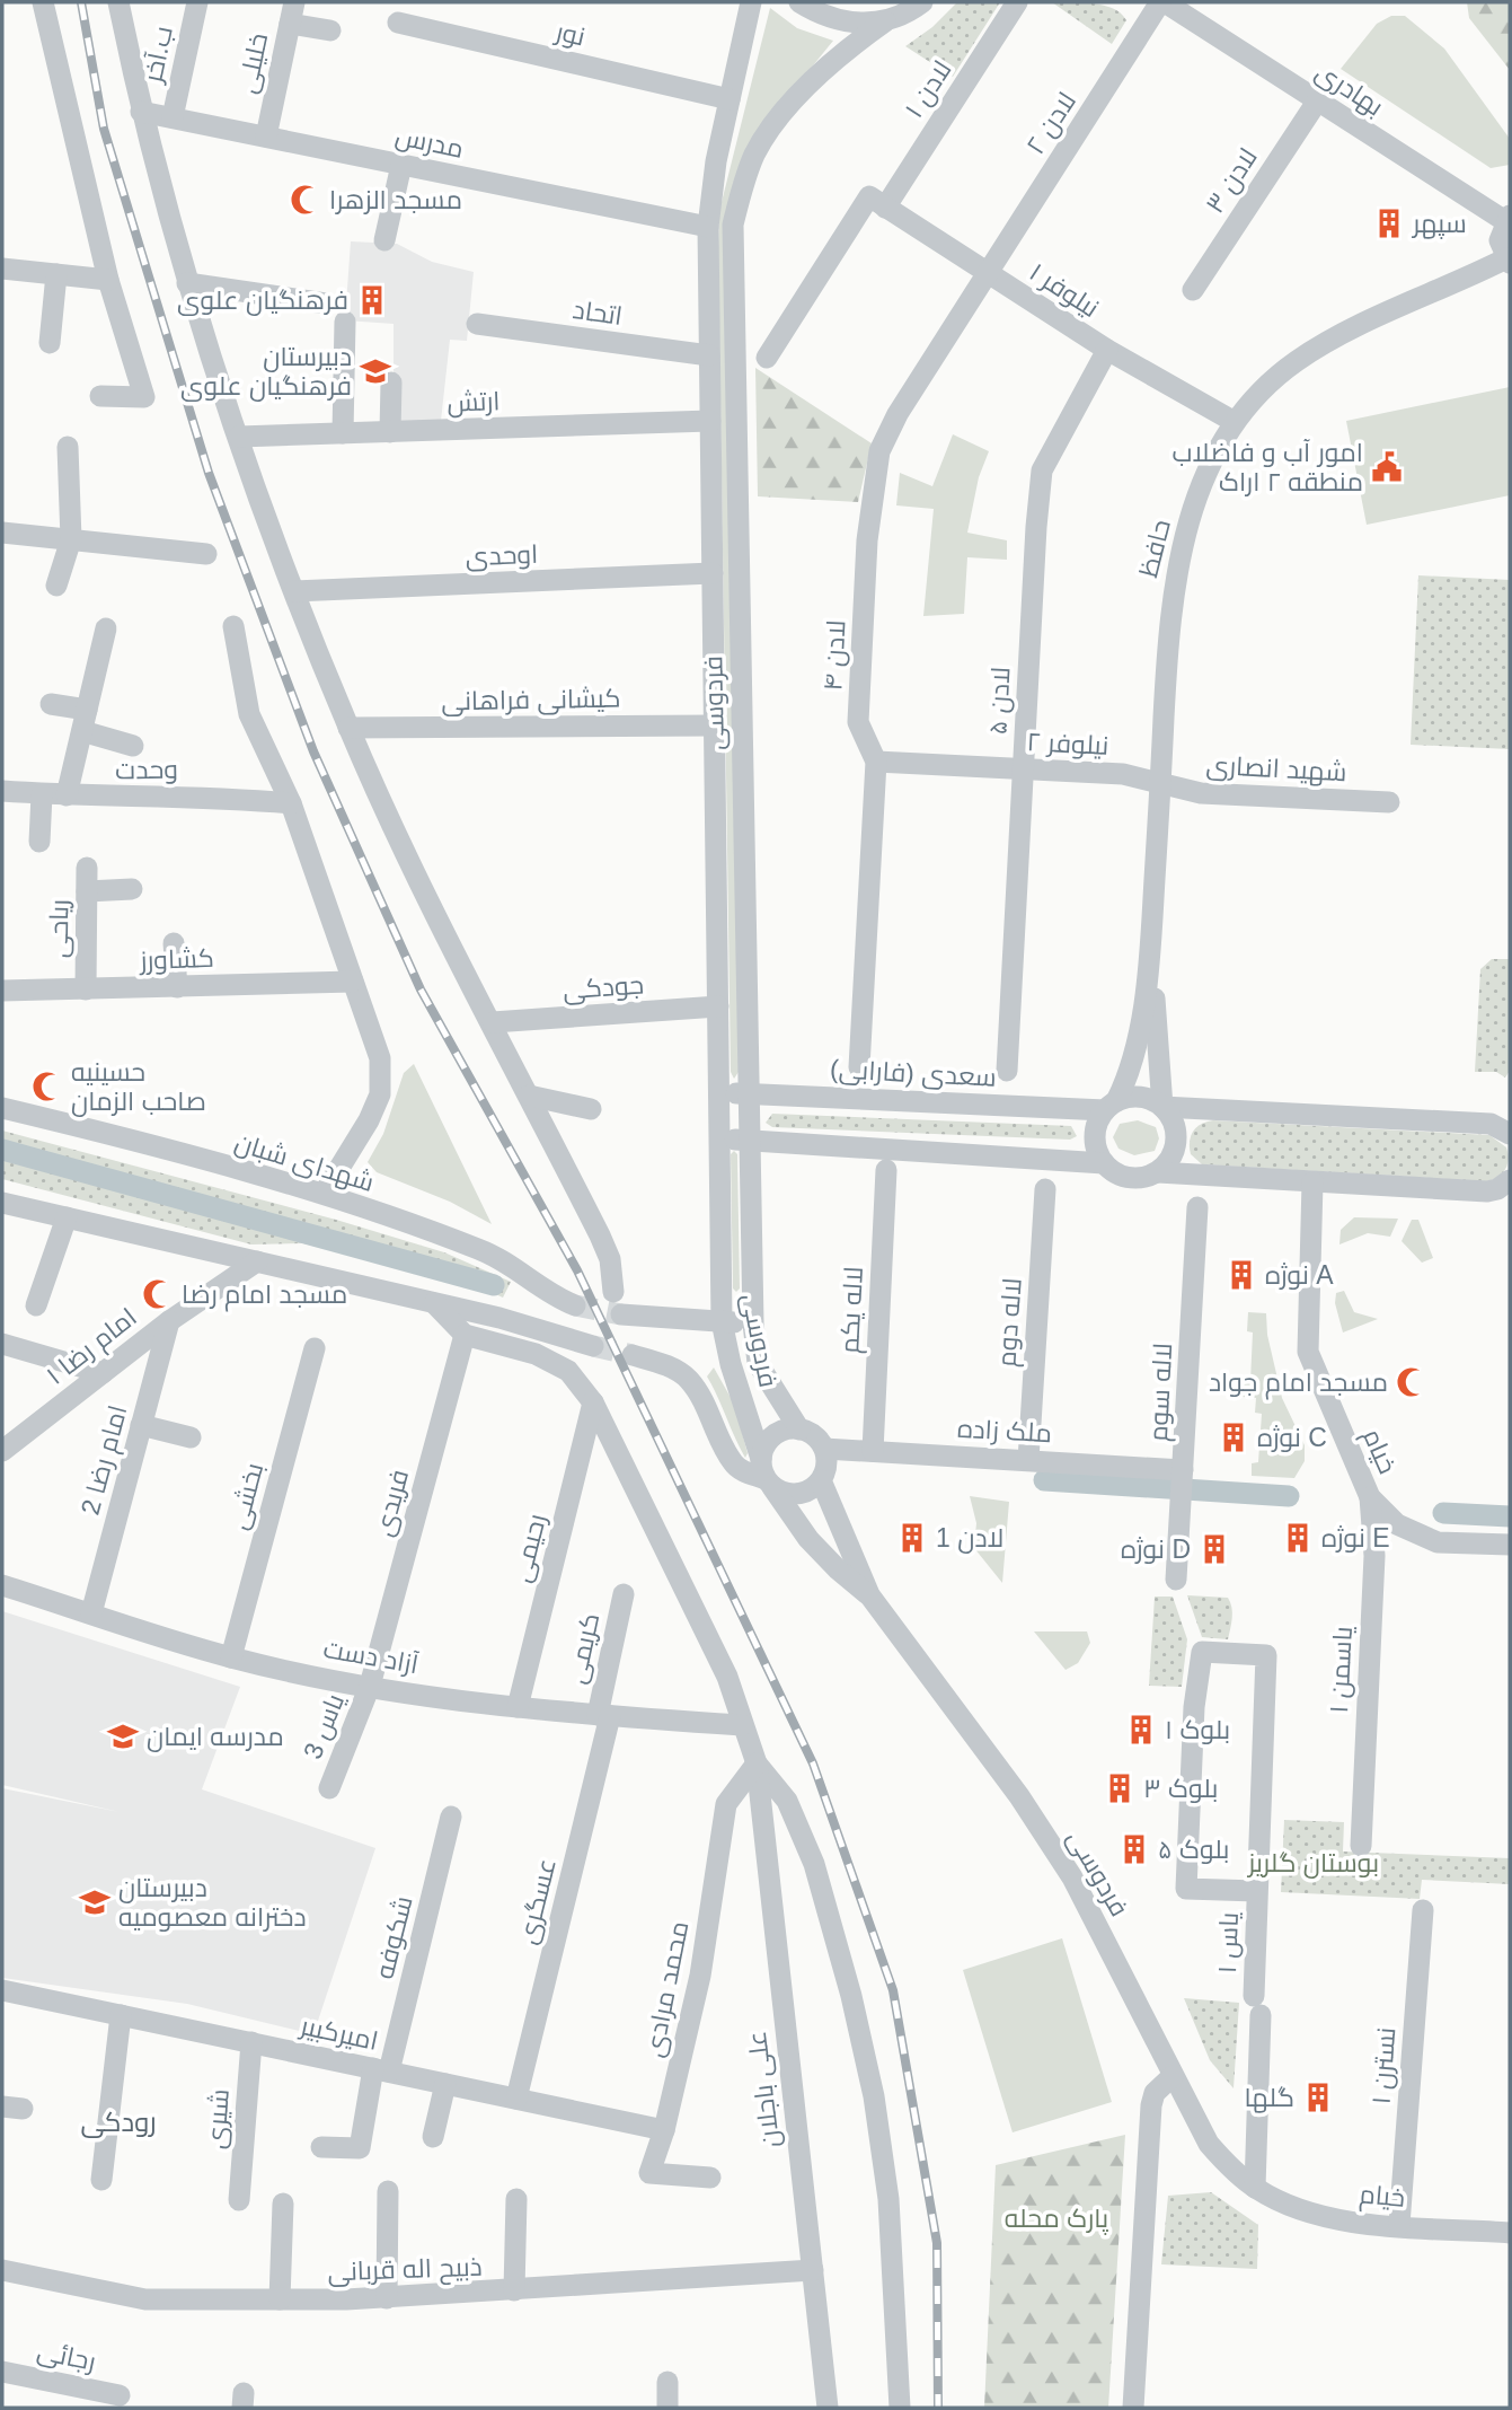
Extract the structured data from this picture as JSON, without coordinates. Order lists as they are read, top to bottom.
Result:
{
  "streets": {
    "street": [
      "نور",
      "ب.آخر",
      "خلیلی",
      "لادن ۱",
      "بهادری",
      "لادن ۲",
      "مدرس",
      "لادن ۳",
      "نیلوفر ۱",
      "اتحاد",
      "ارتش",
      "حافظ",
      "اوحدی",
      "لادن ۴",
      "کیشانی فراهانی",
      "لادن ۵",
      "فردوسی",
      "نیلوفر ۲",
      "شهید انصاری",
      "وحدت",
      "ریاحی",
      "کشاورز",
      "جودکی",
      "سعدی (فارابی)",
      "شهدای شبان",
      "لاله یکم",
      "لاله دوم",
      "امام رضا ۱",
      "لاله سوم",
      "ملک زاده",
      "خیام",
      "امام رضا 2",
      "بخشی",
      "فریدی",
      "رحیمی",
      "کریمی",
      "آزاد دست",
      "یاسمن ۱",
      "یاس 3",
      "عسگری",
      "شکوفه",
      "یاس ۱",
      "محمد مرادی",
      "امیرکبیر",
      "نسترن ۱",
      "علی باجلان",
      "شیری",
      "ذبیح اله قربانی",
      "رجائی"
    ]
  },
  "crossings": [
    ["نور", "فردوسی"],
    ["ب.آخر", "مدرس"],
    ["خلیلی", "مدرس"],
    ["لادن ۱", "نیلوفر ۱"],
    ["بهادری", "لادن ۲"],
    ["بهادری", "لادن ۳"],
    ["لادن ۲", "نیلوفر ۱"],
    ["لادن ۲", "لادن ۴"],
    ["مدرس", "فردوسی"],
    ["نیلوفر ۱", "حافظ"],
    ["نیلوفر ۱", "لادن ۴"],
    ["نیلوفر ۱", "لادن ۵"],
    ["اتحاد", "فردوسی"],
    ["ارتش", "فردوسی"],
    ["حافظ", "نیلوفر ۲"],
    ["حافظ", "شهید انصاری"],
    ["اوحدی", "فردوسی"],
    ["لادن ۴", "نیلوفر ۲"],
    ["کیشانی فراهانی", "فردوسی"],
    ["لادن ۵", "نیلوفر ۲"],
    ["فردوسی", "جودکی"],
    ["فردوسی", "سعدی (فارابی)"],
    ["فردوسی", "ملک زاده"],
    ["فردوسی", "خیام"],
    ["فردوسی", "یاس ۱"],
    ["نیلوفر ۲", "شهید انصاری"],
    ["ریاحی", "کشاورز"],
    ["لاله یکم", "ملک زاده"],
    ["لاله دوم", "ملک زاده"],
    ["امام رضا ۱", "امام رضا 2"],
    ["لاله سوم", "ملک زاده"],
    ["خیام", "یاسمن ۱"],
    ["خیام", "یاس ۱"],
    ["خیام", "نسترن ۱"],
    ["امام رضا 2", "آزاد دست"],
    ["بخشی", "آزاد دست"],
    ["فریدی", "آزاد دست"],
    ["فریدی", "یاس 3"],
    ["رحیمی", "آزاد دست"],
    ["کریمی", "آزاد دست"],
    ["کریمی", "عسگری"],
    ["آزاد دست", "یاس 3"],
    ["آزاد دست", "عسگری"],
    ["عسگری", "امیرکبیر"],
    ["شکوفه", "امیرکبیر"],
    ["محمد مرادی", "امیرکبیر"],
    ["محمد مرادی", "علی باجلان"],
    ["امیرکبیر", "شیری"],
    ["علی باجلان", "ذبیح اله قربانی"]
  ],
  "districts": ["رودکی"],
  "parks": ["بوستان گلریز", "پارک محله"],
  "places": {
    "mosque": [
      "مسجد الزهرا",
      "حسینیه صاحب الزمان",
      "مسجد امام رضا",
      "مسجد امام جواد"
    ],
    "building": [
      "سپهر",
      "فرهنگیان علوی",
      "نوژه A",
      "نوژه C",
      "لادن 1",
      "نوژه E",
      "نوژه D",
      "بلوک ۱",
      "بلوک ۳",
      "بلوک ۵",
      "گلها"
    ],
    "school or university": ["دبیرستان فرهنگیان علوی", "مدرسه ایمان", "دبیرستان دخترانه معصومیه"],
    "public building": ["امور آب و فاضلاب منطقه ۲ اراک"]
  }
}
